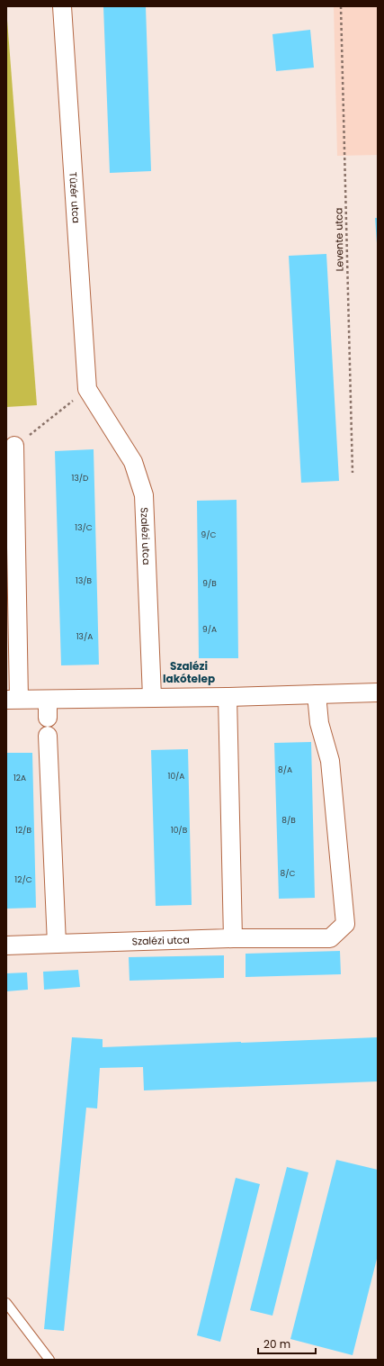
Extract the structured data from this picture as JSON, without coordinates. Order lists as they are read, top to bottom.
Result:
{
  "streets": {
    "street": ["Tüzér utca", "Szalézi utca"],
    "path": ["Levente utca"]
  },
  "crossings": [
    ["Tüzér utca", "Szalézi utca"]
  ],
  "districts": ["Szalézi lakótelep"],
  "house_numbers": [
    "13/D",
    "13/C",
    "9/C",
    "13/B",
    "9/B",
    "9/A",
    "13/A",
    "8/A",
    "10/A",
    "12A",
    "8/B",
    "12/B",
    "10/B",
    "8/C",
    "12/C"
  ],
  "scale_bar": "20 m"
}
